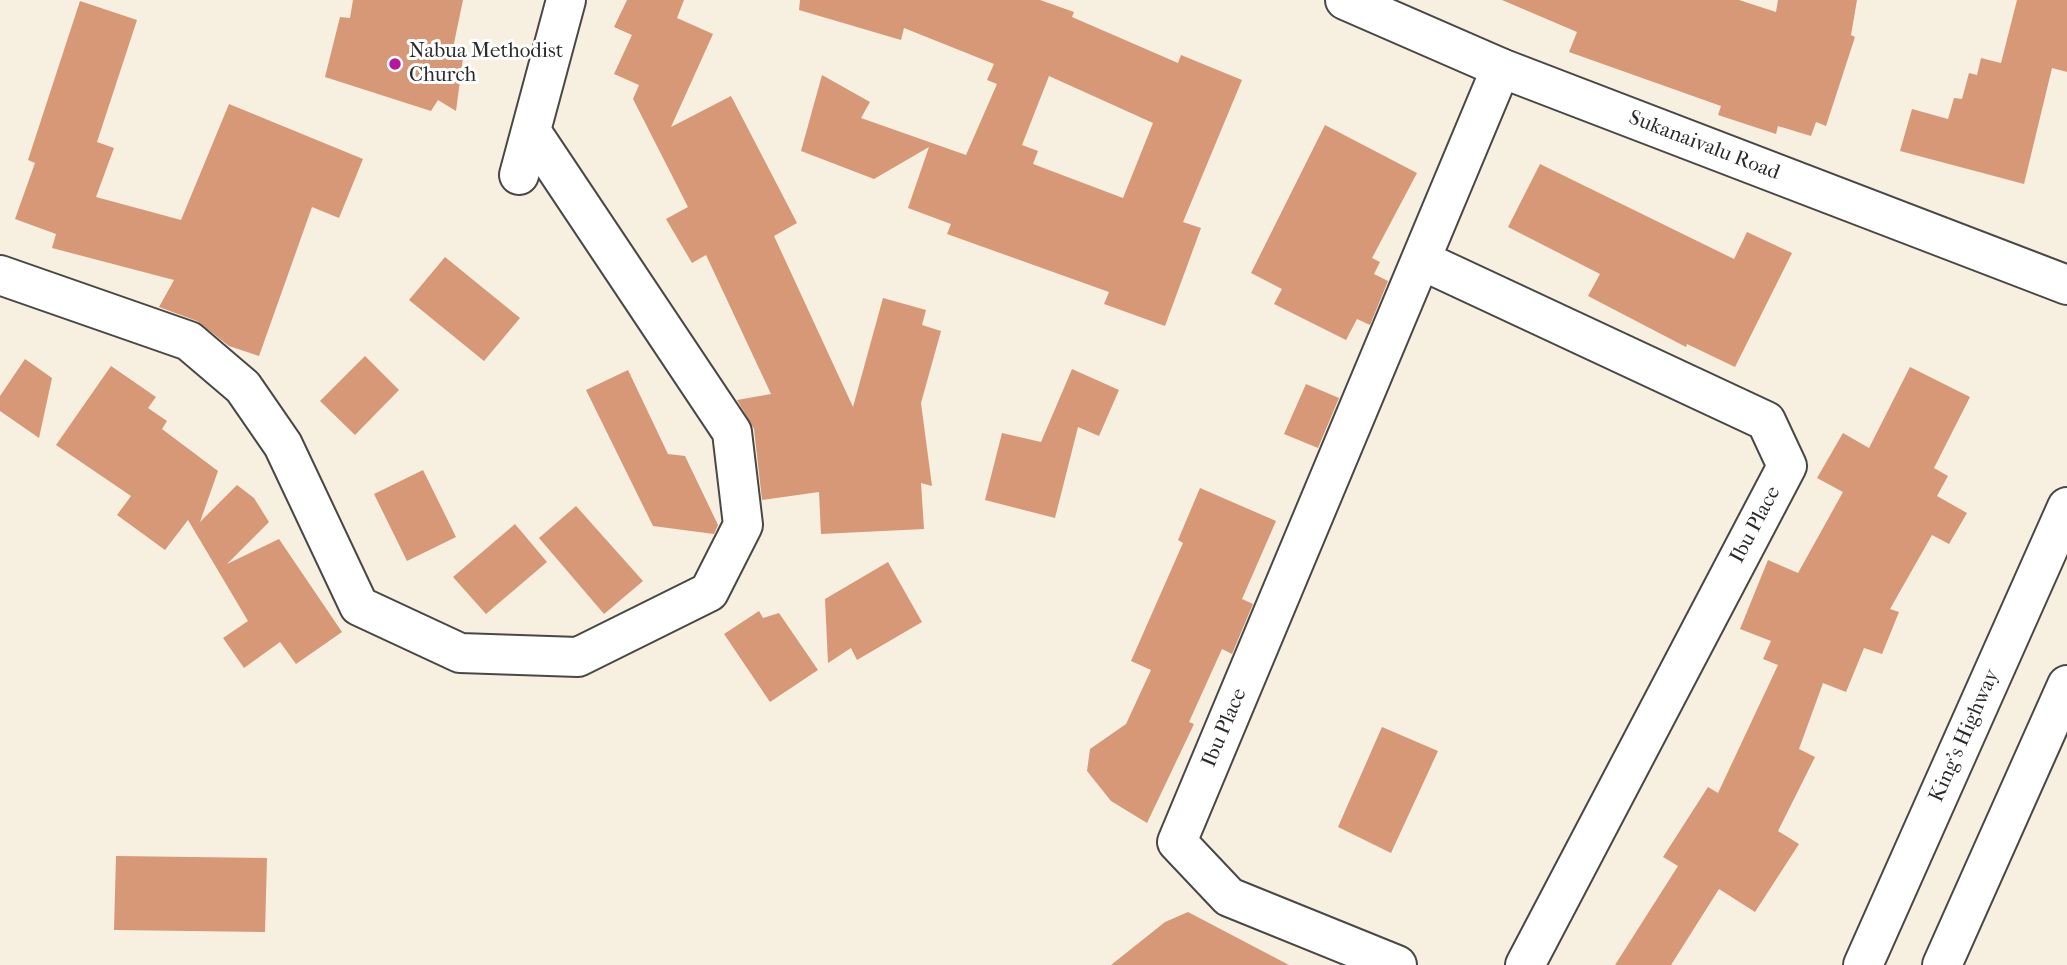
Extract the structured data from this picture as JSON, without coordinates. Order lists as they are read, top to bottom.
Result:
{
  "streets": {
    "main road": ["Sukanaivalu Road", "Ibu Place", "King's Highway"]
  },
  "crossings": [
    ["Sukanaivalu Road", "Ibu Place"]
  ],
  "places": ["Nabua Methodist Church"]
}
